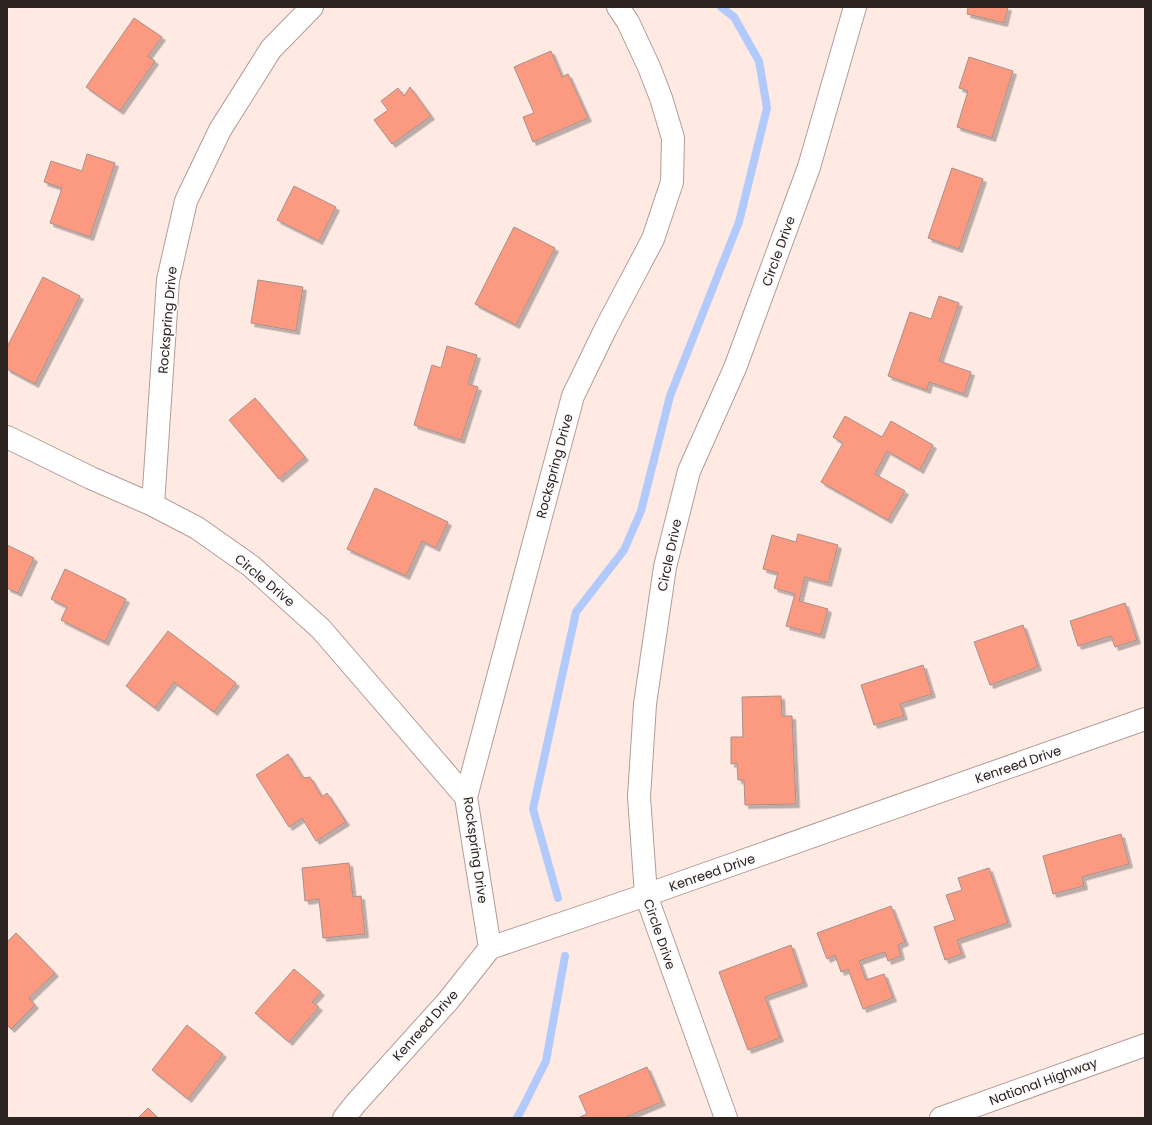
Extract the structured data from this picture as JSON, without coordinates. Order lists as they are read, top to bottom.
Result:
{
  "streets": {
    "street": [
      "Circle Drive",
      "Rockspring Drive",
      "Kenreed Drive",
      "National Highway"
    ]
  },
  "crossings": [
    ["Circle Drive", "Rockspring Drive"],
    ["Circle Drive", "Kenreed Drive"],
    ["Rockspring Drive", "Kenreed Drive"]
  ]
}
